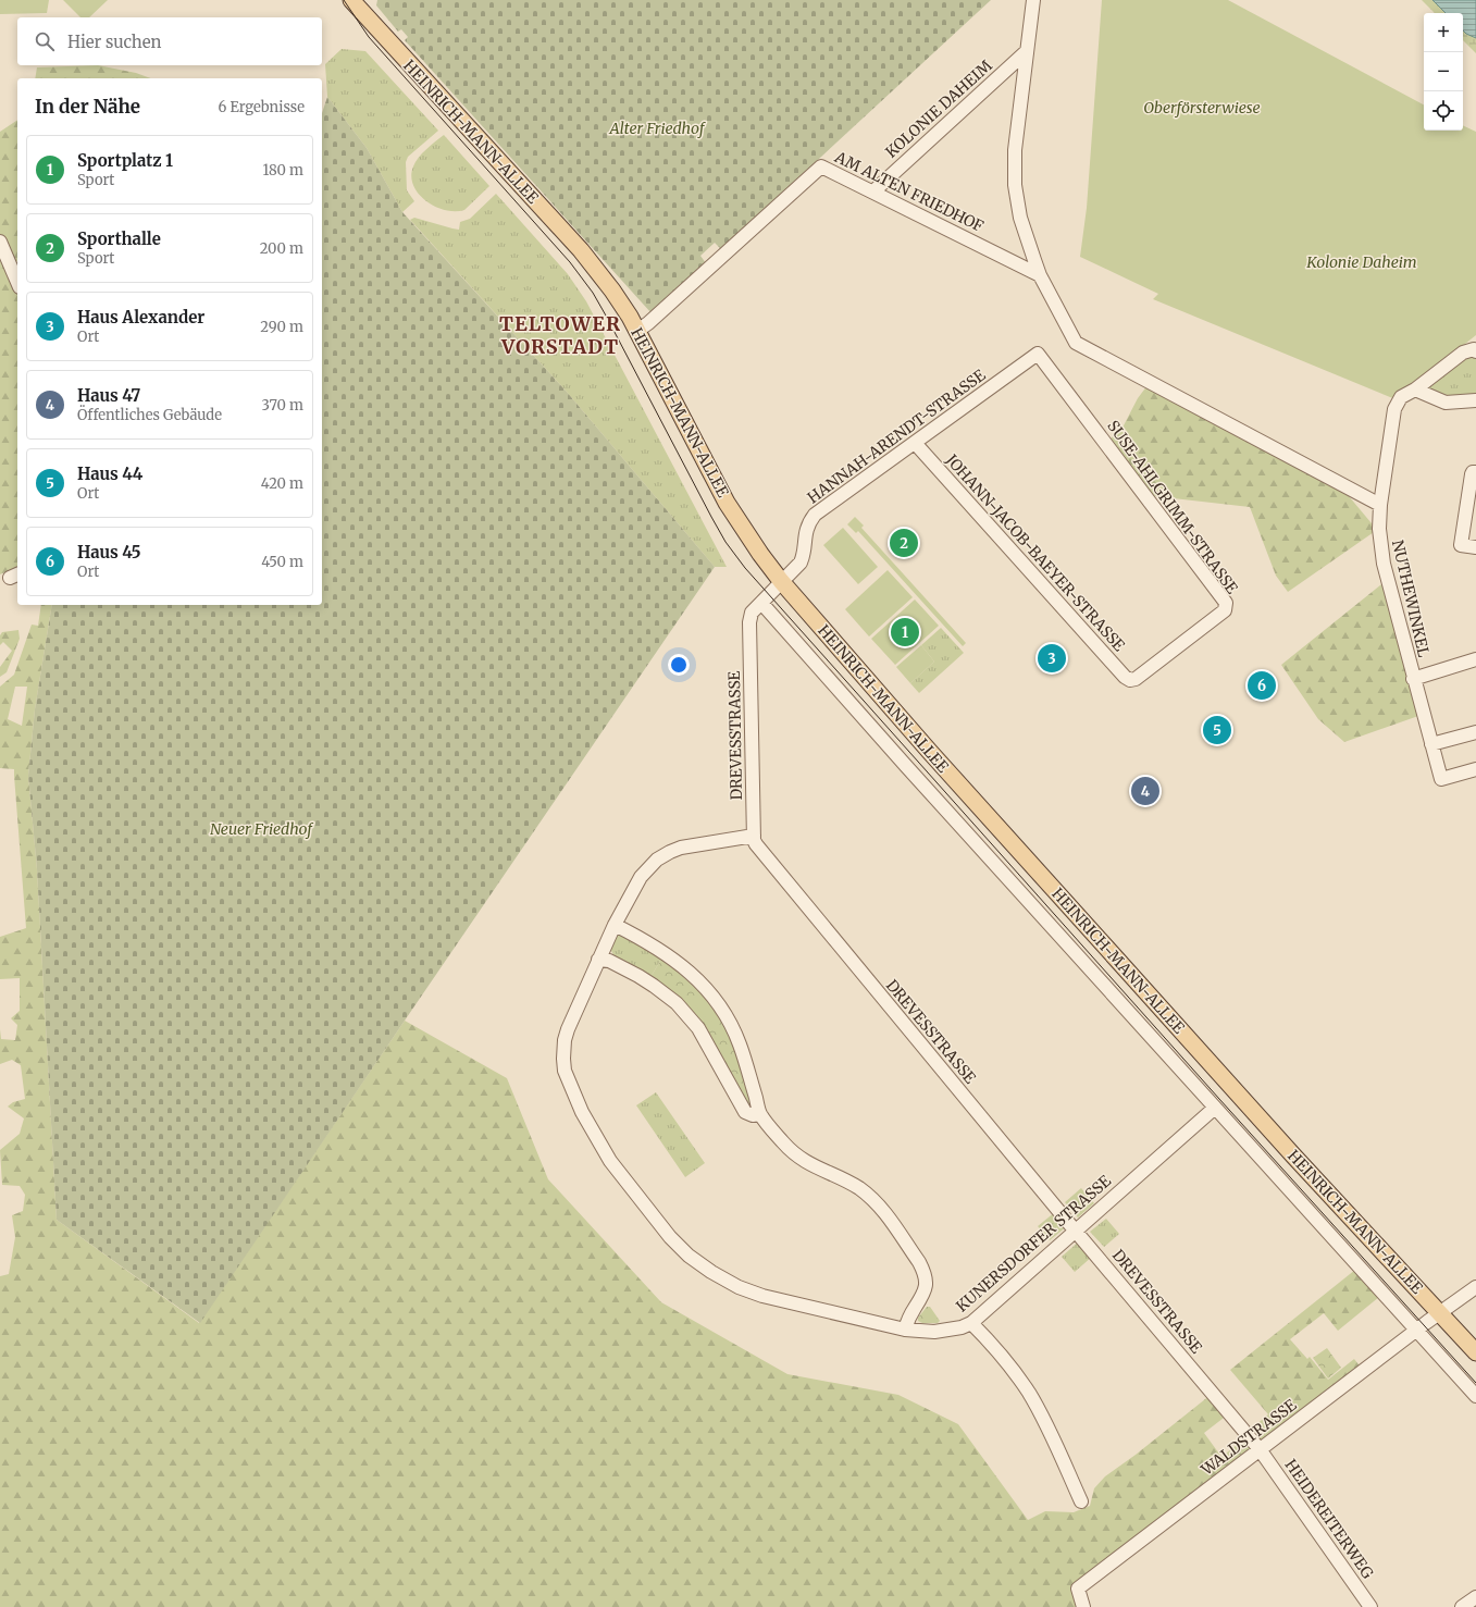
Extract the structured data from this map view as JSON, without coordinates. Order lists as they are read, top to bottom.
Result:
{
  "streets": {
    "main road": ["HEINRICH-MANN-ALLEE"],
    "street": [
      "KOLONIE DAHEIM",
      "AM ALTEN FRIEDHOF",
      "HANNAH-ARENDT-STRASSE",
      "SUSE-AHLGRIMM-STRASSE",
      "JOHANN-JACOB-BAEYER-STRASSE",
      "NUTHEWINKEL",
      "DREVESSTRASSE",
      "KUNERSDORFER STRASSE",
      "WALDSTRASSE",
      "HEIDEREITERWEG"
    ]
  },
  "crossings": [
    ["KOLONIE DAHEIM", "AM ALTEN FRIEDHOF"],
    ["HEINRICH-MANN-ALLEE", "AM ALTEN FRIEDHOF"],
    ["HEINRICH-MANN-ALLEE", "HANNAH-ARENDT-STRASSE"],
    ["HEINRICH-MANN-ALLEE", "DREVESSTRASSE"],
    ["HEINRICH-MANN-ALLEE", "KUNERSDORFER STRASSE"],
    ["HEINRICH-MANN-ALLEE", "WALDSTRASSE"],
    ["HANNAH-ARENDT-STRASSE", "SUSE-AHLGRIMM-STRASSE"],
    ["HANNAH-ARENDT-STRASSE", "JOHANN-JACOB-BAEYER-STRASSE"],
    ["HANNAH-ARENDT-STRASSE", "DREVESSTRASSE"],
    ["SUSE-AHLGRIMM-STRASSE", "JOHANN-JACOB-BAEYER-STRASSE"],
    ["DREVESSTRASSE", "KUNERSDORFER STRASSE"],
    ["DREVESSTRASSE", "WALDSTRASSE"],
    ["DREVESSTRASSE", "HEIDEREITERWEG"],
    ["WALDSTRASSE", "HEIDEREITERWEG"]
  ],
  "districts": ["TELTOWER VORSTADT"],
  "parks": [
    "Oberförsterwiese",
    "Alter Friedhof",
    "Kolonie Daheim",
    "Neuer Friedhof"
  ],
  "page": {
    "map_buttons": ["+", "−"],
    "search": "Hier suchen",
    "heading": ["In der Nähe", "6 Ergebnisse"],
    "list": [
      {
        "mark": "1",
        "name": "Sportplatz 1",
        "note": "Sport",
        "value": "180 m"
      },
      {
        "mark": "2",
        "name": "Sporthalle",
        "note": "Sport",
        "value": "200 m"
      },
      {
        "mark": "3",
        "name": "Haus Alexander",
        "note": "Ort",
        "value": "290 m"
      },
      {
        "mark": "4",
        "name": "Haus 47",
        "note": "Öffentliches Gebäude",
        "value": "370 m"
      },
      {
        "mark": "5",
        "name": "Haus 44",
        "note": "Ort",
        "value": "420 m"
      },
      {
        "mark": "6",
        "name": "Haus 45",
        "note": "Ort",
        "value": "450 m"
      }
    ],
    "pins": [
      "2",
      "1",
      "3",
      "6",
      "5",
      "4"
    ]
  }
}
